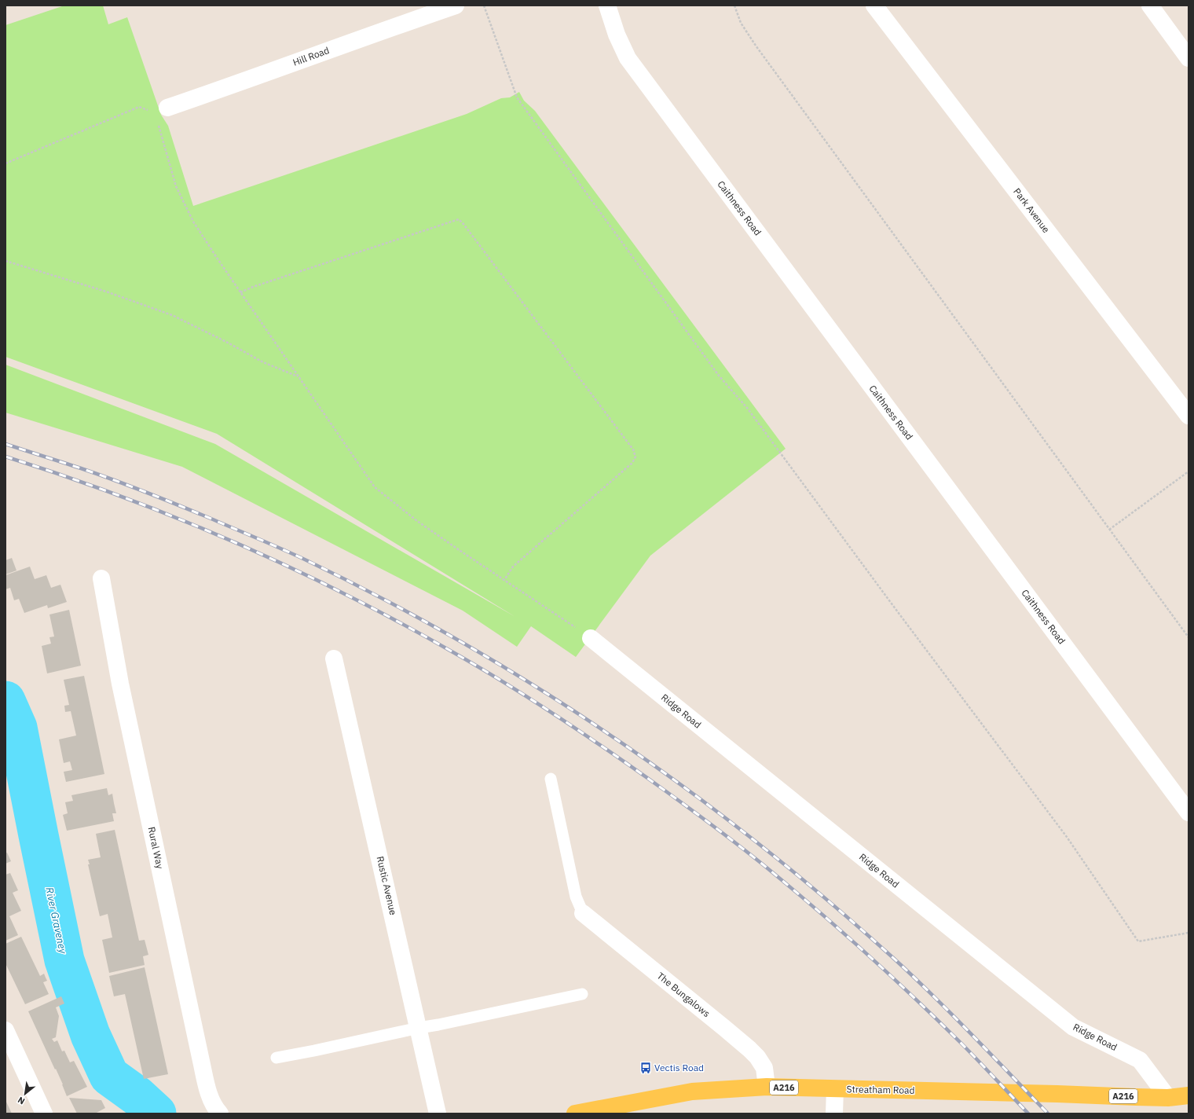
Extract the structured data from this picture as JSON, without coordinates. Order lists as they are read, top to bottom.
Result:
{
  "streets": {
    "main road": ["A216", "Streatham Road"],
    "street": [
      "Hill Road",
      "Caithness Road",
      "Park Avenue",
      "Ridge Road",
      "Rural Way",
      "Rustic Avenue",
      "The Bungalows"
    ]
  },
  "crossings": [
    ["Ridge Road", "Streatham Road"],
    ["The Bungalows", "Streatham Road"]
  ],
  "water": ["River Graveney"],
  "places": {
    "bus stop": ["Vectis Road"]
  },
  "north": "bottom left"
}
